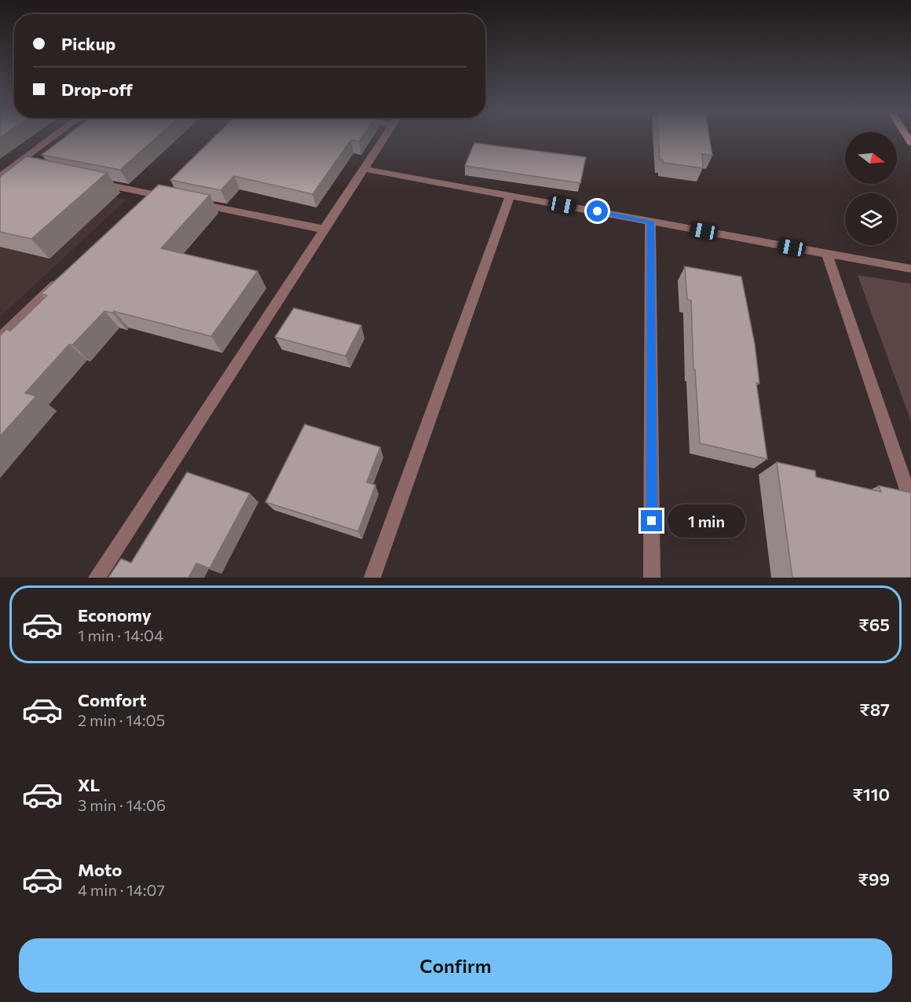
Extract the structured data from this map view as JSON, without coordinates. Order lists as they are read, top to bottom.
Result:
{
  "north": "right",
  "page": {
    "banner": ["Pickup", "Drop-off"],
    "bubble": "1 min",
    "list": [
      {
        "name": "Economy",
        "note": "1 min · 14:04",
        "value": "₹65"
      },
      {
        "name": "Comfort",
        "note": "2 min · 14:05",
        "value": "₹87"
      },
      {
        "name": "XL",
        "note": "3 min · 14:06",
        "value": "₹110"
      },
      {
        "name": "Moto",
        "note": "4 min · 14:07",
        "value": "₹99"
      }
    ],
    "buttons": "Confirm"
  }
}
